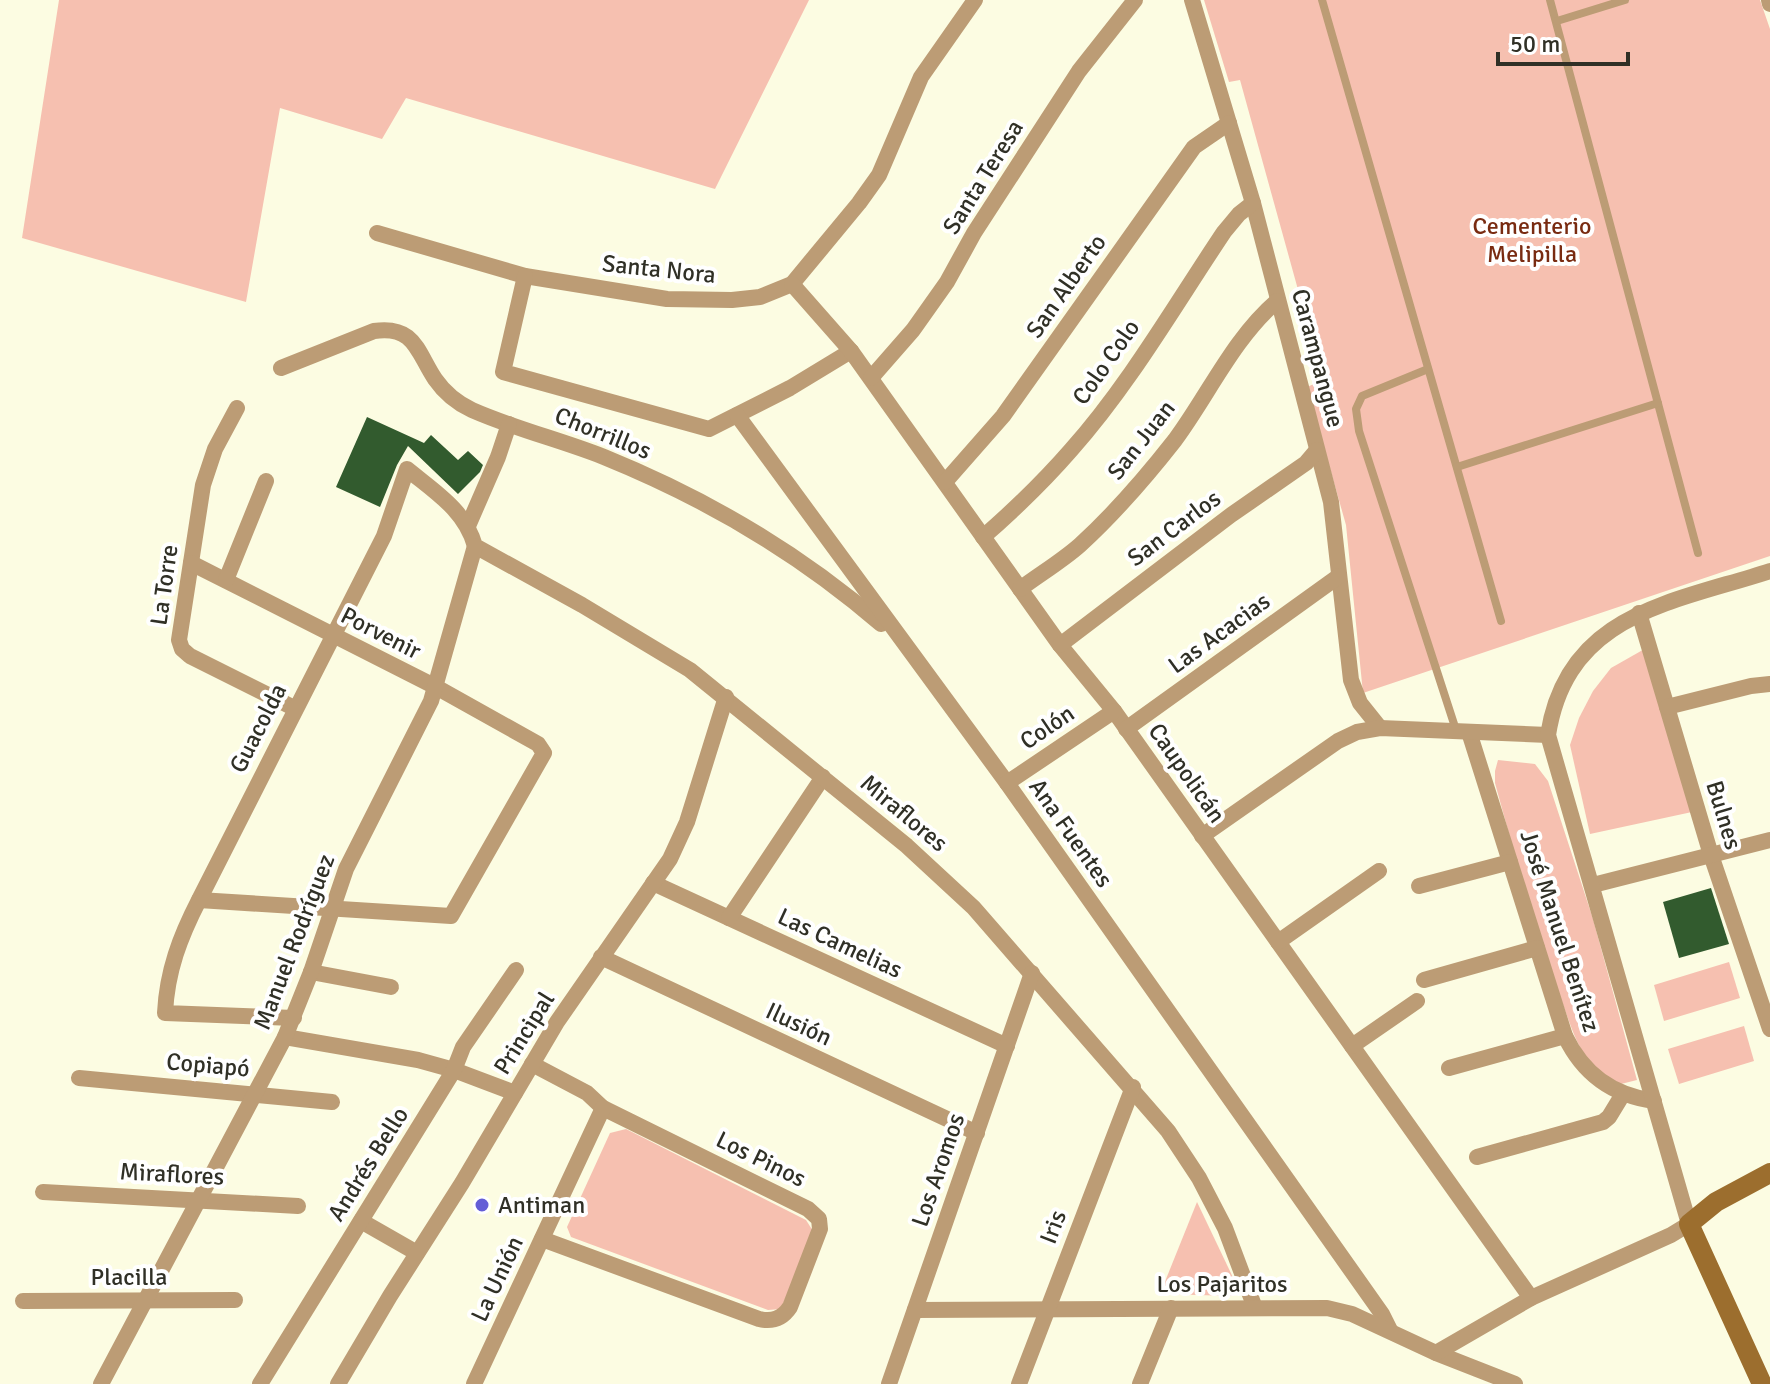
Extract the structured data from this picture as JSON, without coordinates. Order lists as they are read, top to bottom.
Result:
{
  "streets": {
    "street": [
      "Santa Teresa",
      "Santa Nora",
      "San Alberto",
      "Carampangue",
      "Colo Colo",
      "Chorrillos",
      "San Juan",
      "San Carlos",
      "La Torre",
      "Porvenir",
      "Las Acacias",
      "Colón",
      "Guacolda",
      "Caupolicán",
      "Miraflores",
      "Bulnes",
      "Ana Fuentes",
      "José Manuel Benítez",
      "Manuel Rodríguez",
      "Las Camelias",
      "Ilusión",
      "Principal",
      "Copiapó",
      "Los Pinos",
      "Andrés Bello",
      "Los Aromos",
      "Iris",
      "Placilla",
      "La Unión",
      "Los Pajaritos"
    ]
  },
  "crossings": [
    ["Santa Teresa", "Caupolicán"],
    ["Santa Nora", "Caupolicán"],
    ["San Alberto", "Carampangue"],
    ["San Alberto", "Caupolicán"],
    ["Carampangue", "Colo Colo"],
    ["Carampangue", "San Juan"],
    ["Carampangue", "San Carlos"],
    ["Carampangue", "Las Acacias"],
    ["Colo Colo", "Caupolicán"],
    ["Chorrillos", "Ana Fuentes"],
    ["San Juan", "Caupolicán"],
    ["San Carlos", "Caupolicán"],
    ["La Torre", "Porvenir"],
    ["La Torre", "Guacolda"],
    ["Porvenir", "Guacolda"],
    ["Porvenir", "Manuel Rodríguez"],
    ["Las Acacias", "Caupolicán"],
    ["Colón", "Caupolicán"],
    ["Colón", "Ana Fuentes"],
    ["Guacolda", "Manuel Rodríguez"],
    ["Miraflores", "Manuel Rodríguez"],
    ["Miraflores", "Principal"],
    ["Miraflores", "Los Aromos"],
    ["Miraflores", "Iris"],
    ["Miraflores", "Los Pajaritos"],
    ["Ana Fuentes", "Los Pajaritos"],
    ["Manuel Rodríguez", "Copiapó"],
    ["Manuel Rodríguez", "Placilla"],
    ["Las Camelias", "Principal"],
    ["Las Camelias", "Los Aromos"],
    ["Ilusión", "Principal"],
    ["Ilusión", "Los Aromos"],
    ["Principal", "Los Pinos"],
    ["Los Pinos", "La Unión"],
    ["Los Aromos", "Los Pajaritos"],
    ["Iris", "Los Pajaritos"]
  ],
  "parks": ["Cementerio Melipilla"],
  "places": ["Antiman"],
  "scale_bar": "50 m"
}
